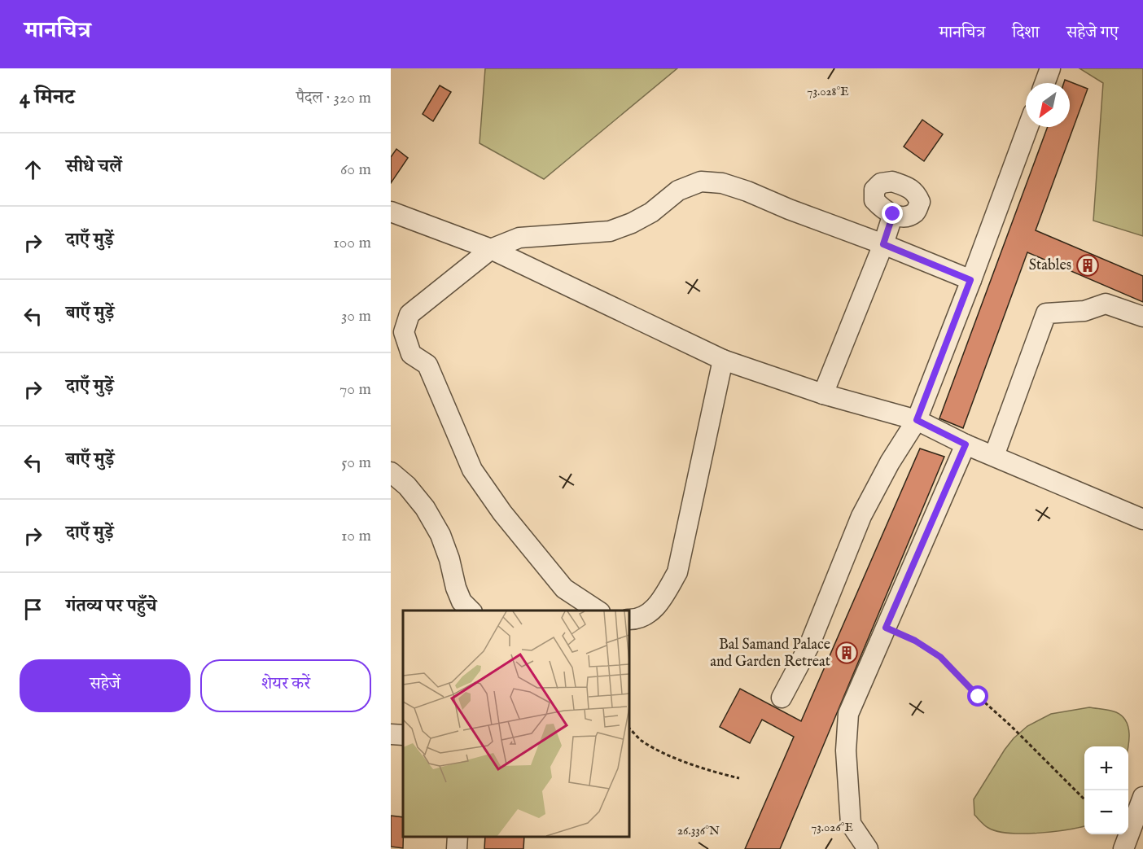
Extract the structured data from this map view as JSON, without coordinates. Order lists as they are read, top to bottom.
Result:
{
  "places": {
    "building": ["Stables", "Bal Samand Palace and Garden Retreat"]
  },
  "north": "bottom left",
  "page": {
    "header": "मानचित्र",
    "nav": ["मानचित्र", "दिशा", "सहेजे गए"],
    "heading": ["4 मिनट", "पैदल · 320 m"],
    "list": [
      ["सीधे चलें", "60 m"],
      ["दाएँ मुड़ें", "100 m"],
      ["बाएँ मुड़ें", "30 m"],
      ["दाएँ मुड़ें", "70 m"],
      ["बाएँ मुड़ें", "50 m"],
      ["दाएँ मुड़ें", "10 m"],
      "गंतव्य पर पहुँचे"
    ],
    "buttons": ["सहेजें", "शेयर करें"],
    "map_buttons": ["+", "−"]
  },
  "coordinates": ["73.028°E", "73.026°E", "26.336°N"]
}
